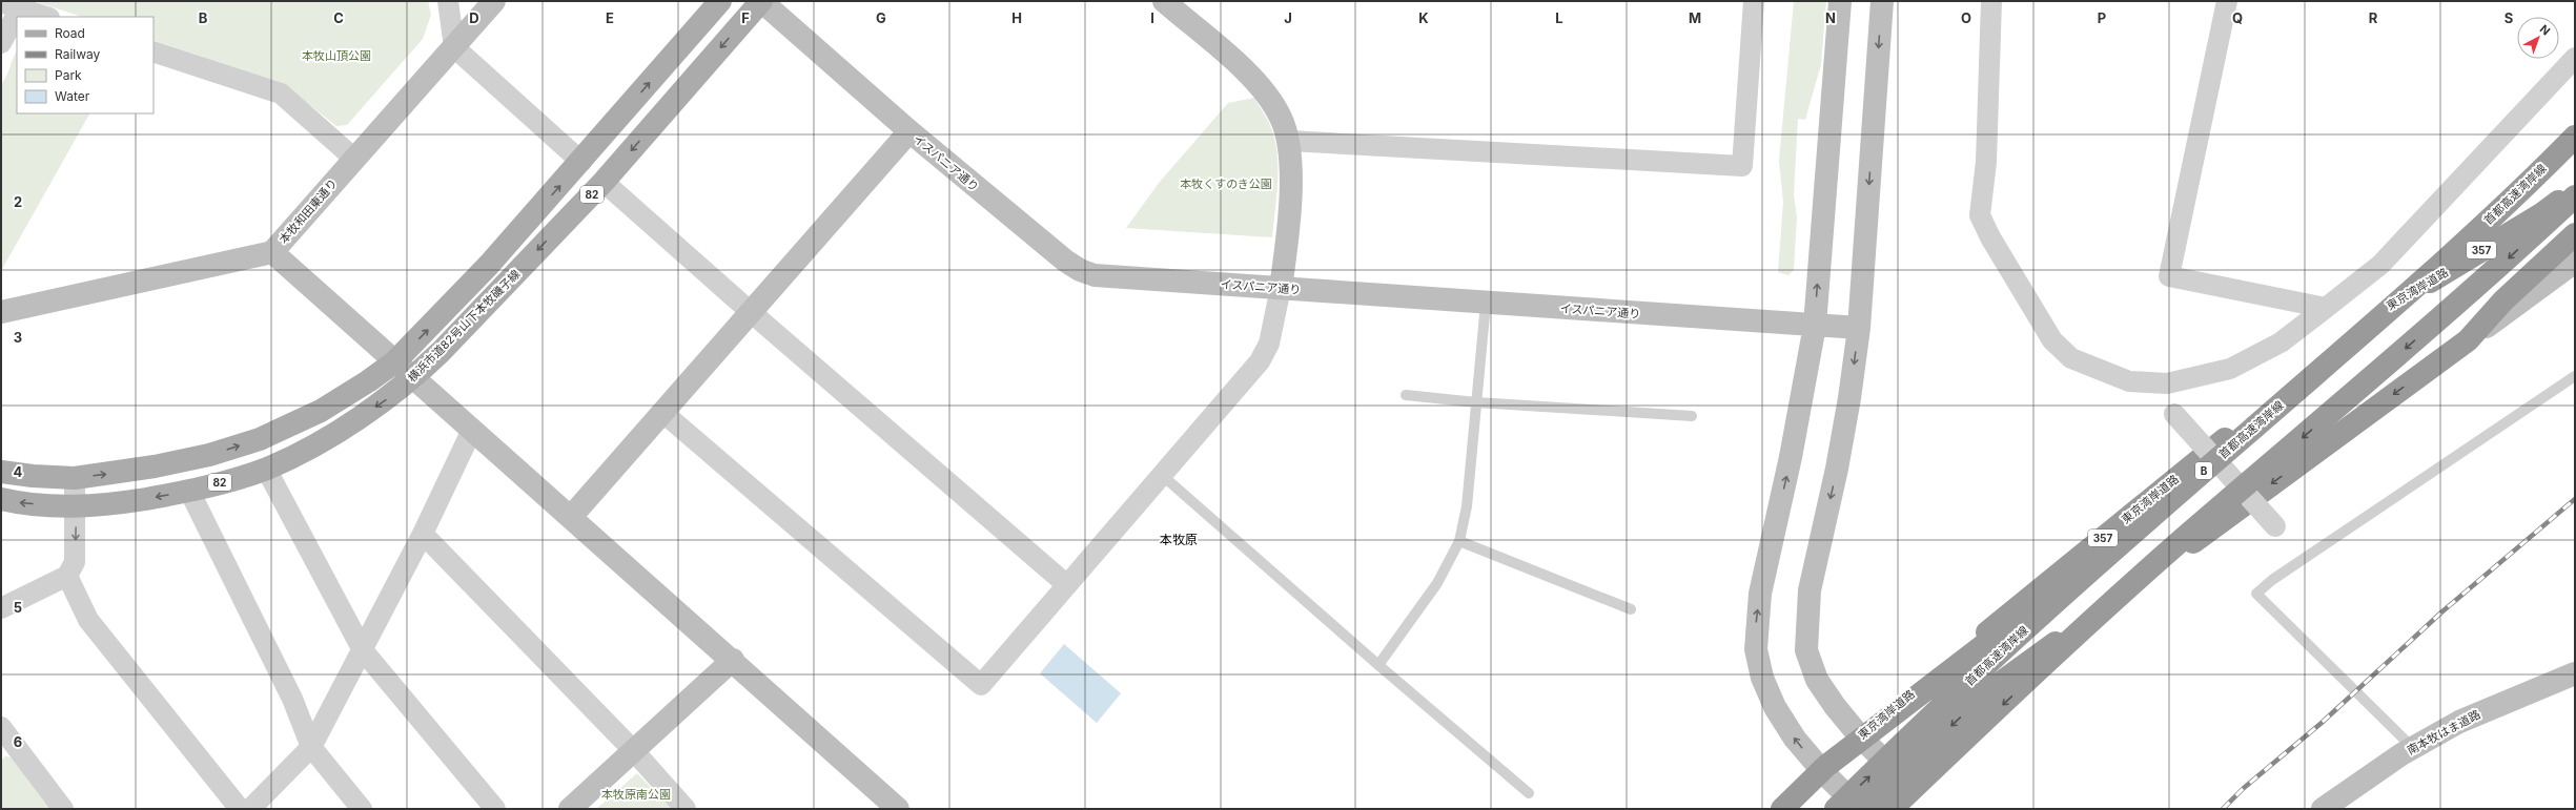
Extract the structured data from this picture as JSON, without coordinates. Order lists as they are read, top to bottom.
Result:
{
  "streets": {
    "highway": [
      "首都高速湾岸線",
      "357",
      "東京湾岸道路",
      "B"
    ],
    "main road": ["82", "横浜市道82号山下本牧磯子線"],
    "street": ["イスパニア通り", "本牧和田東通り", "南本牧はま道路"]
  },
  "crossings": [
    ["イスパニア通り", "横浜市道82号山下本牧磯子線"]
  ],
  "districts": ["本牧原"],
  "parks": ["本牧山頂公園", "本牧くすのき公園", "本牧原南公園"],
  "legend": [
    "Road",
    "Railway",
    "Park",
    "Water"
  ],
  "north": "top right",
  "grid": {
    "columns": [
      "B",
      "C",
      "D",
      "E",
      "F",
      "G",
      "H",
      "I",
      "J",
      "K",
      "L",
      "M",
      "N",
      "O",
      "P",
      "Q",
      "R",
      "S"
    ],
    "rows": [
      "2",
      "3",
      "4",
      "5",
      "6"
    ]
  }
}
